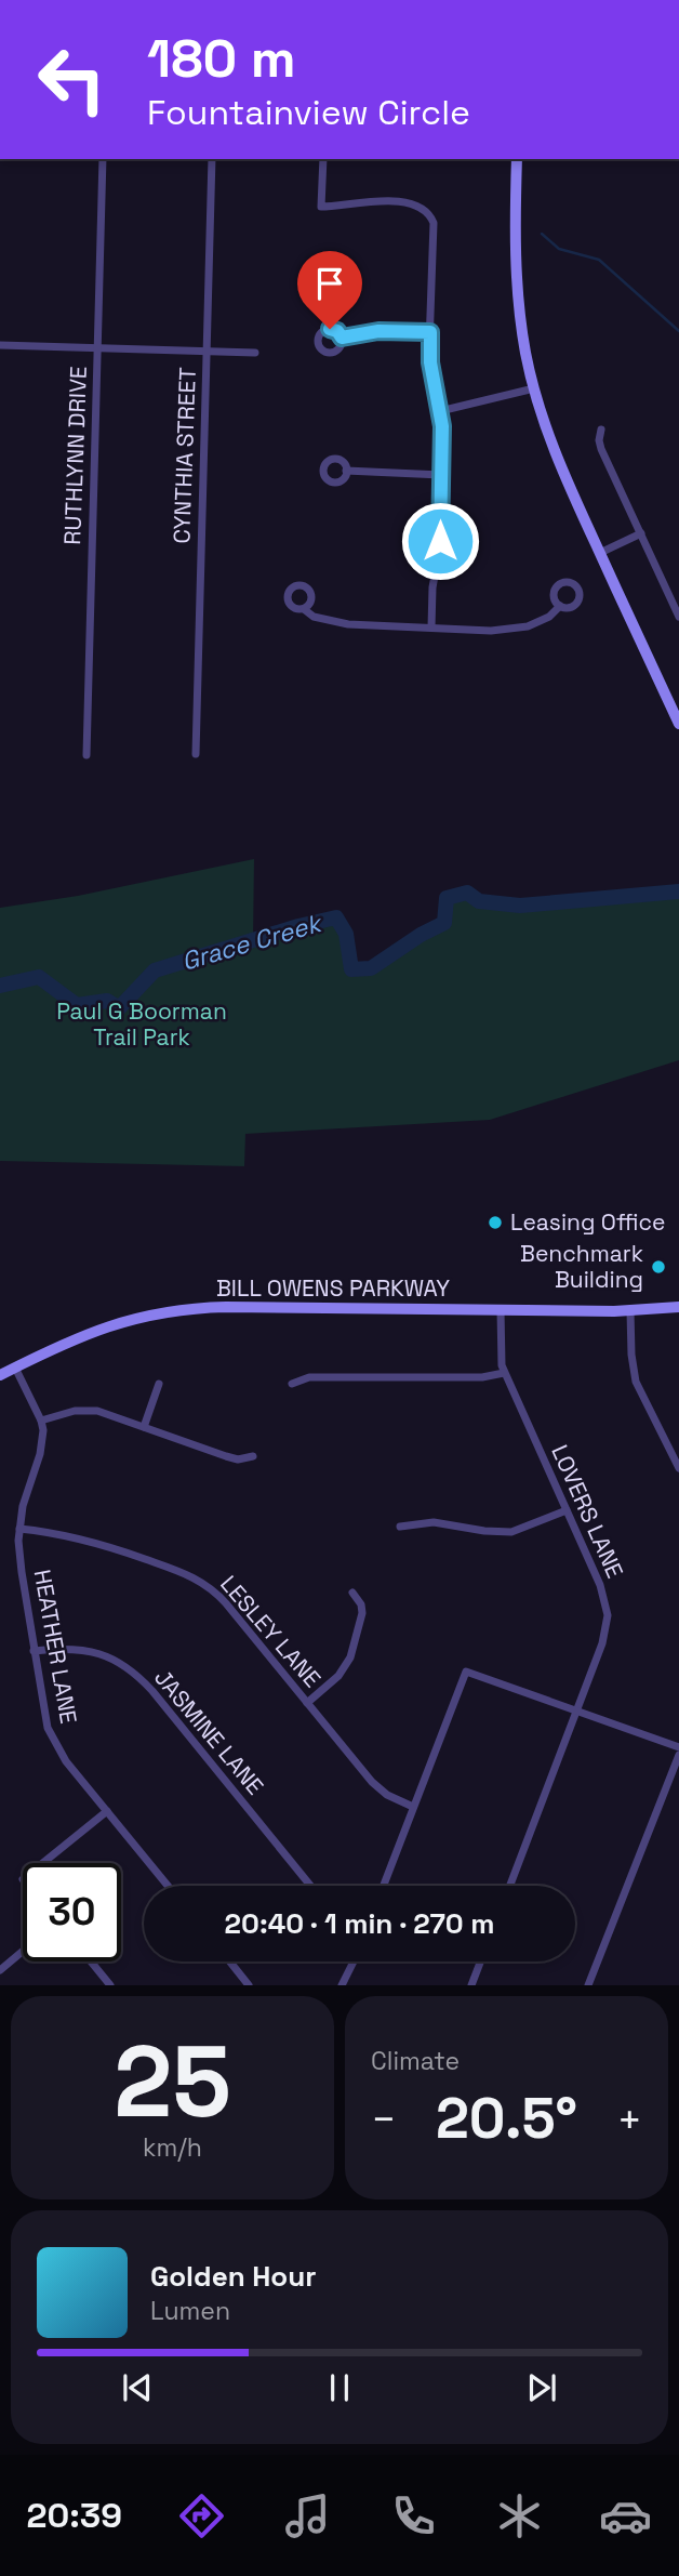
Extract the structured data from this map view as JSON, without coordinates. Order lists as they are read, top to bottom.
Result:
{
  "streets": {
    "main road": ["BILL OWENS PARKWAY"],
    "street": [
      "RUTHLYNN DRIVE",
      "CYNTHIA STREET",
      "LOVERS LANE",
      "LESLEY LANE",
      "HEATHER LANE",
      "JASMINE LANE"
    ]
  },
  "crossings": [
    ["BILL OWENS PARKWAY", "LOVERS LANE"],
    ["LESLEY LANE", "HEATHER LANE"],
    ["HEATHER LANE", "JASMINE LANE"]
  ],
  "water": ["Grace Creek"],
  "parks": ["Paul G Boorman Trail Park"],
  "places": ["Leasing Office", "Benchmark Building"],
  "page": {
    "turn": ["180 m", "Fountainview Circle"],
    "limit": "30",
    "trip": "20:40 · 1 min · 270 m",
    "tile": [
      ["25", "km/h"],
      "Climate"
    ],
    "heat": ["−", "20.5°", "+"],
    "song": ["Golden Hour", "Lumen"],
    "tabs": "20:39"
  }
}
